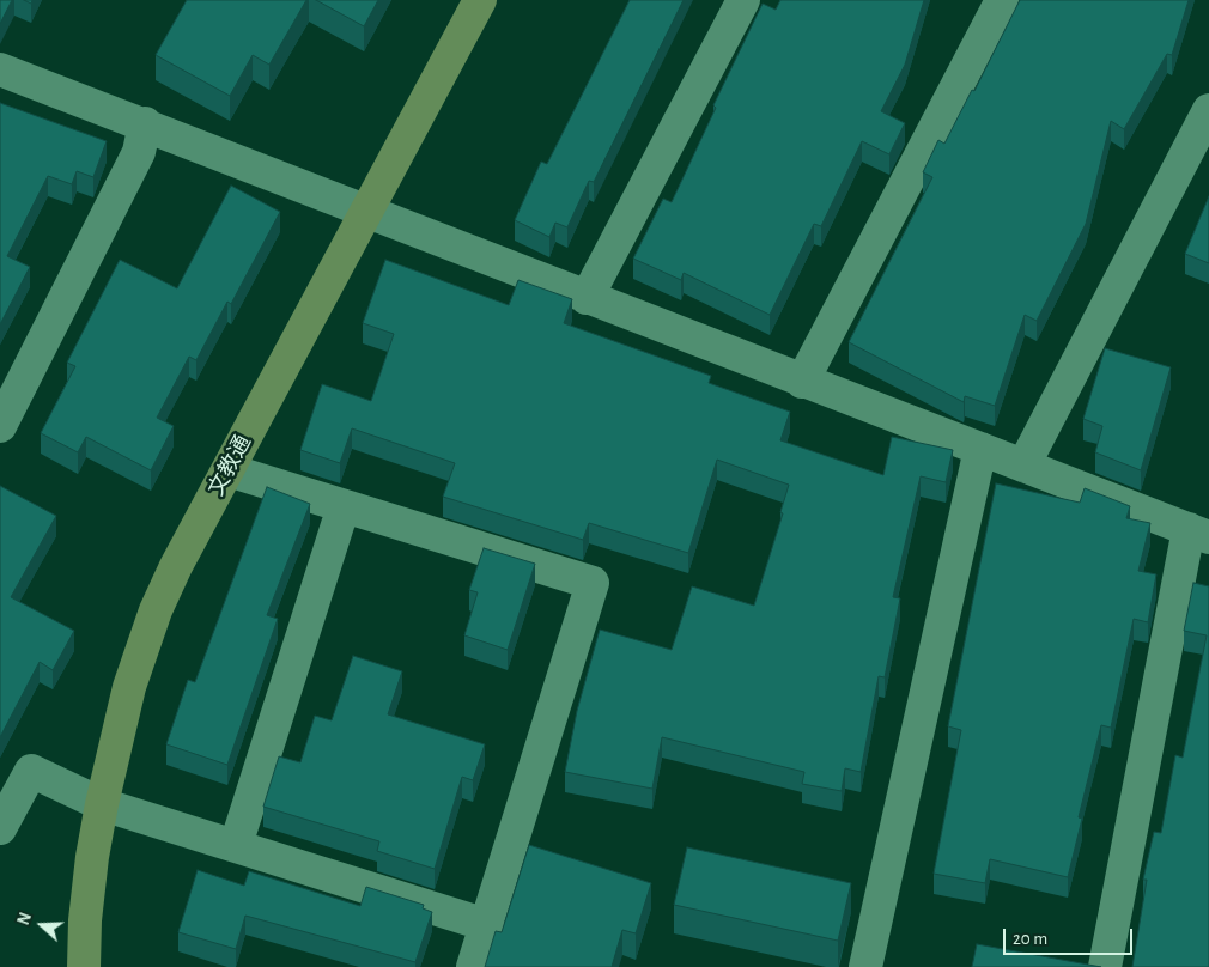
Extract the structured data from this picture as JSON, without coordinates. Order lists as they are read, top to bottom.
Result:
{
  "streets": {
    "street": ["文教通"]
  },
  "scale_bar": "20 m",
  "north": "left"
}
